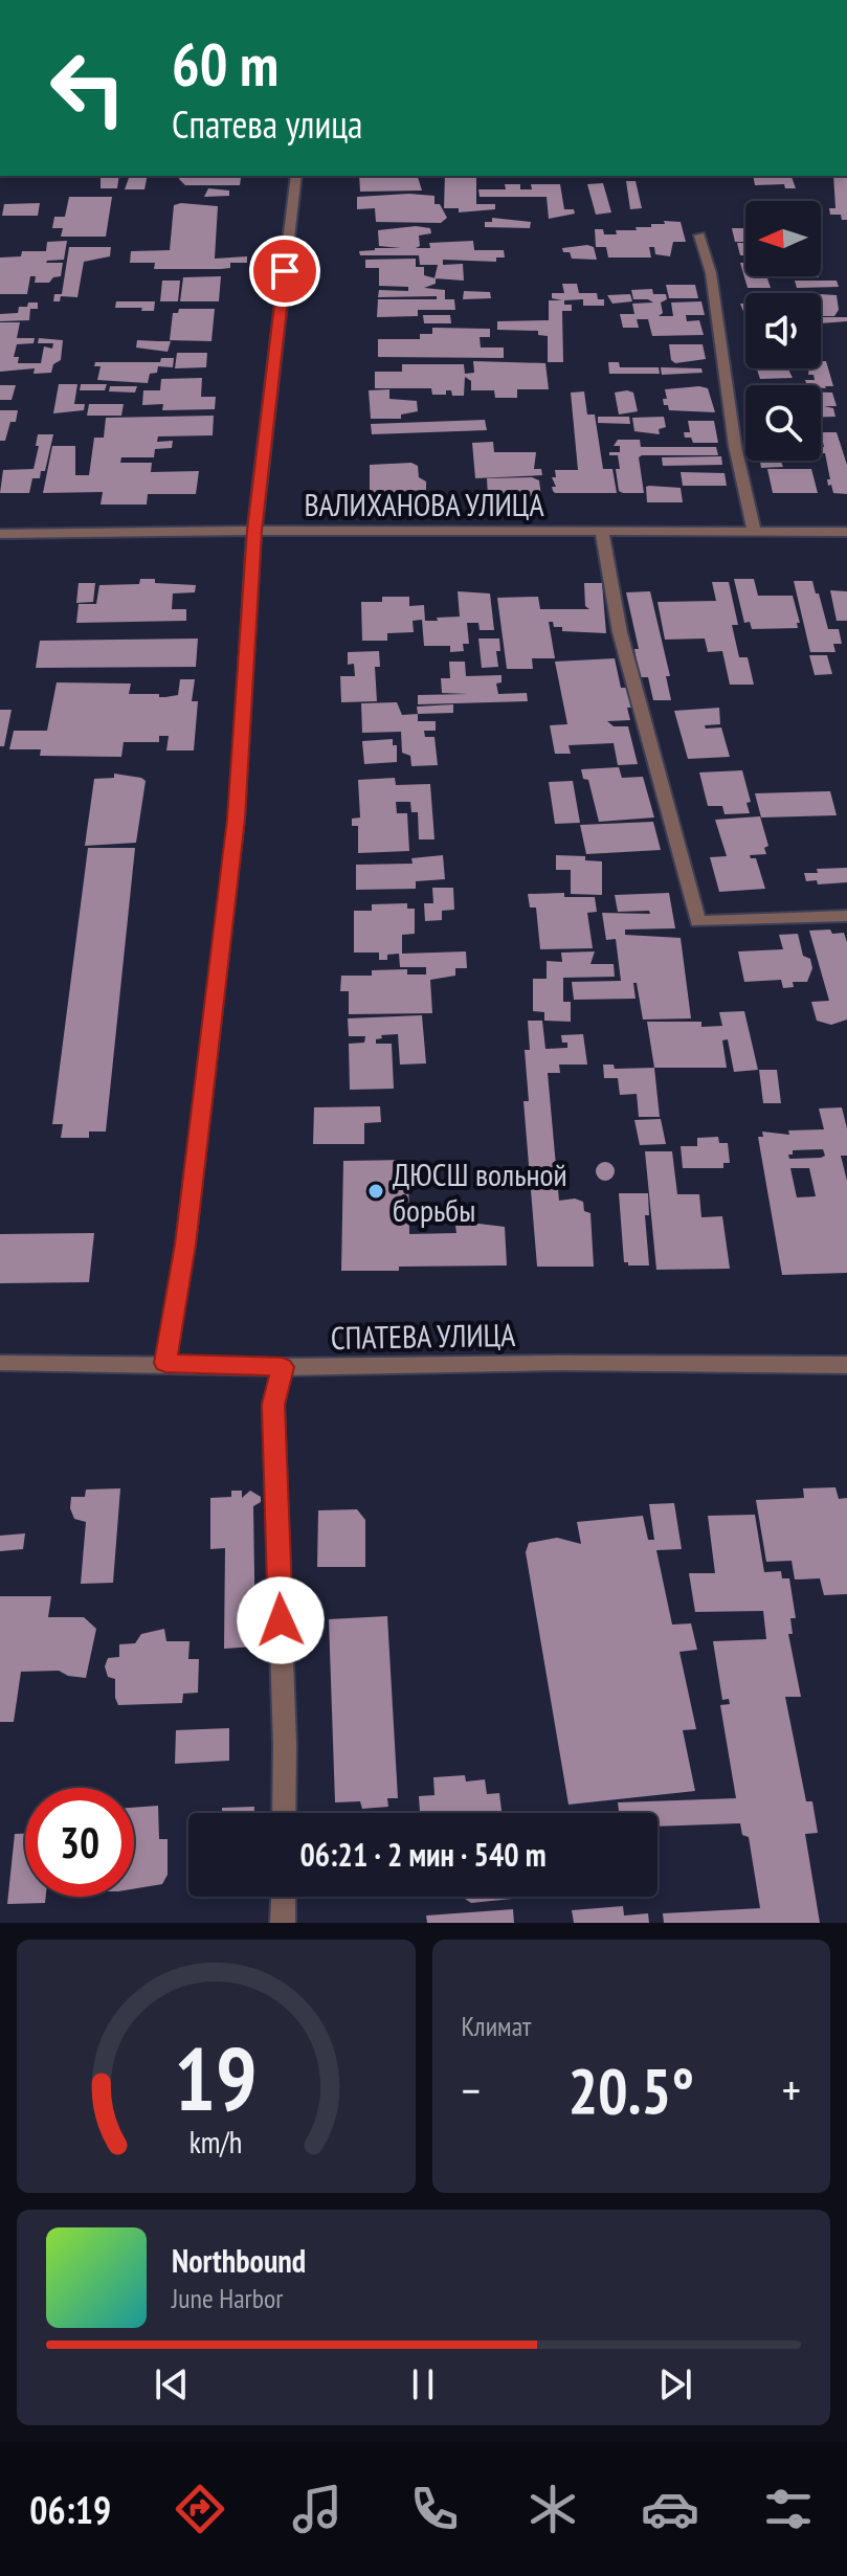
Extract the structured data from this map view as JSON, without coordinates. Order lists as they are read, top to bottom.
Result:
{
  "streets": {
    "street": ["ВАЛИХАНОВА УЛИЦА", "СПАТЕВА УЛИЦА"]
  },
  "places": ["ДЮСШ вольной борьбы"],
  "north": "left",
  "page": {
    "turn": ["60 m", "Спатева улица"],
    "limit": "30",
    "trip": "06:21 · 2 мин · 540 m",
    "tile": "Климат",
    "heat": ["−", "20.5°", "+"],
    "song": ["Northbound", "June Harbor"],
    "tabs": "06:19",
    "gauge": ["19", "km/h"]
  }
}
